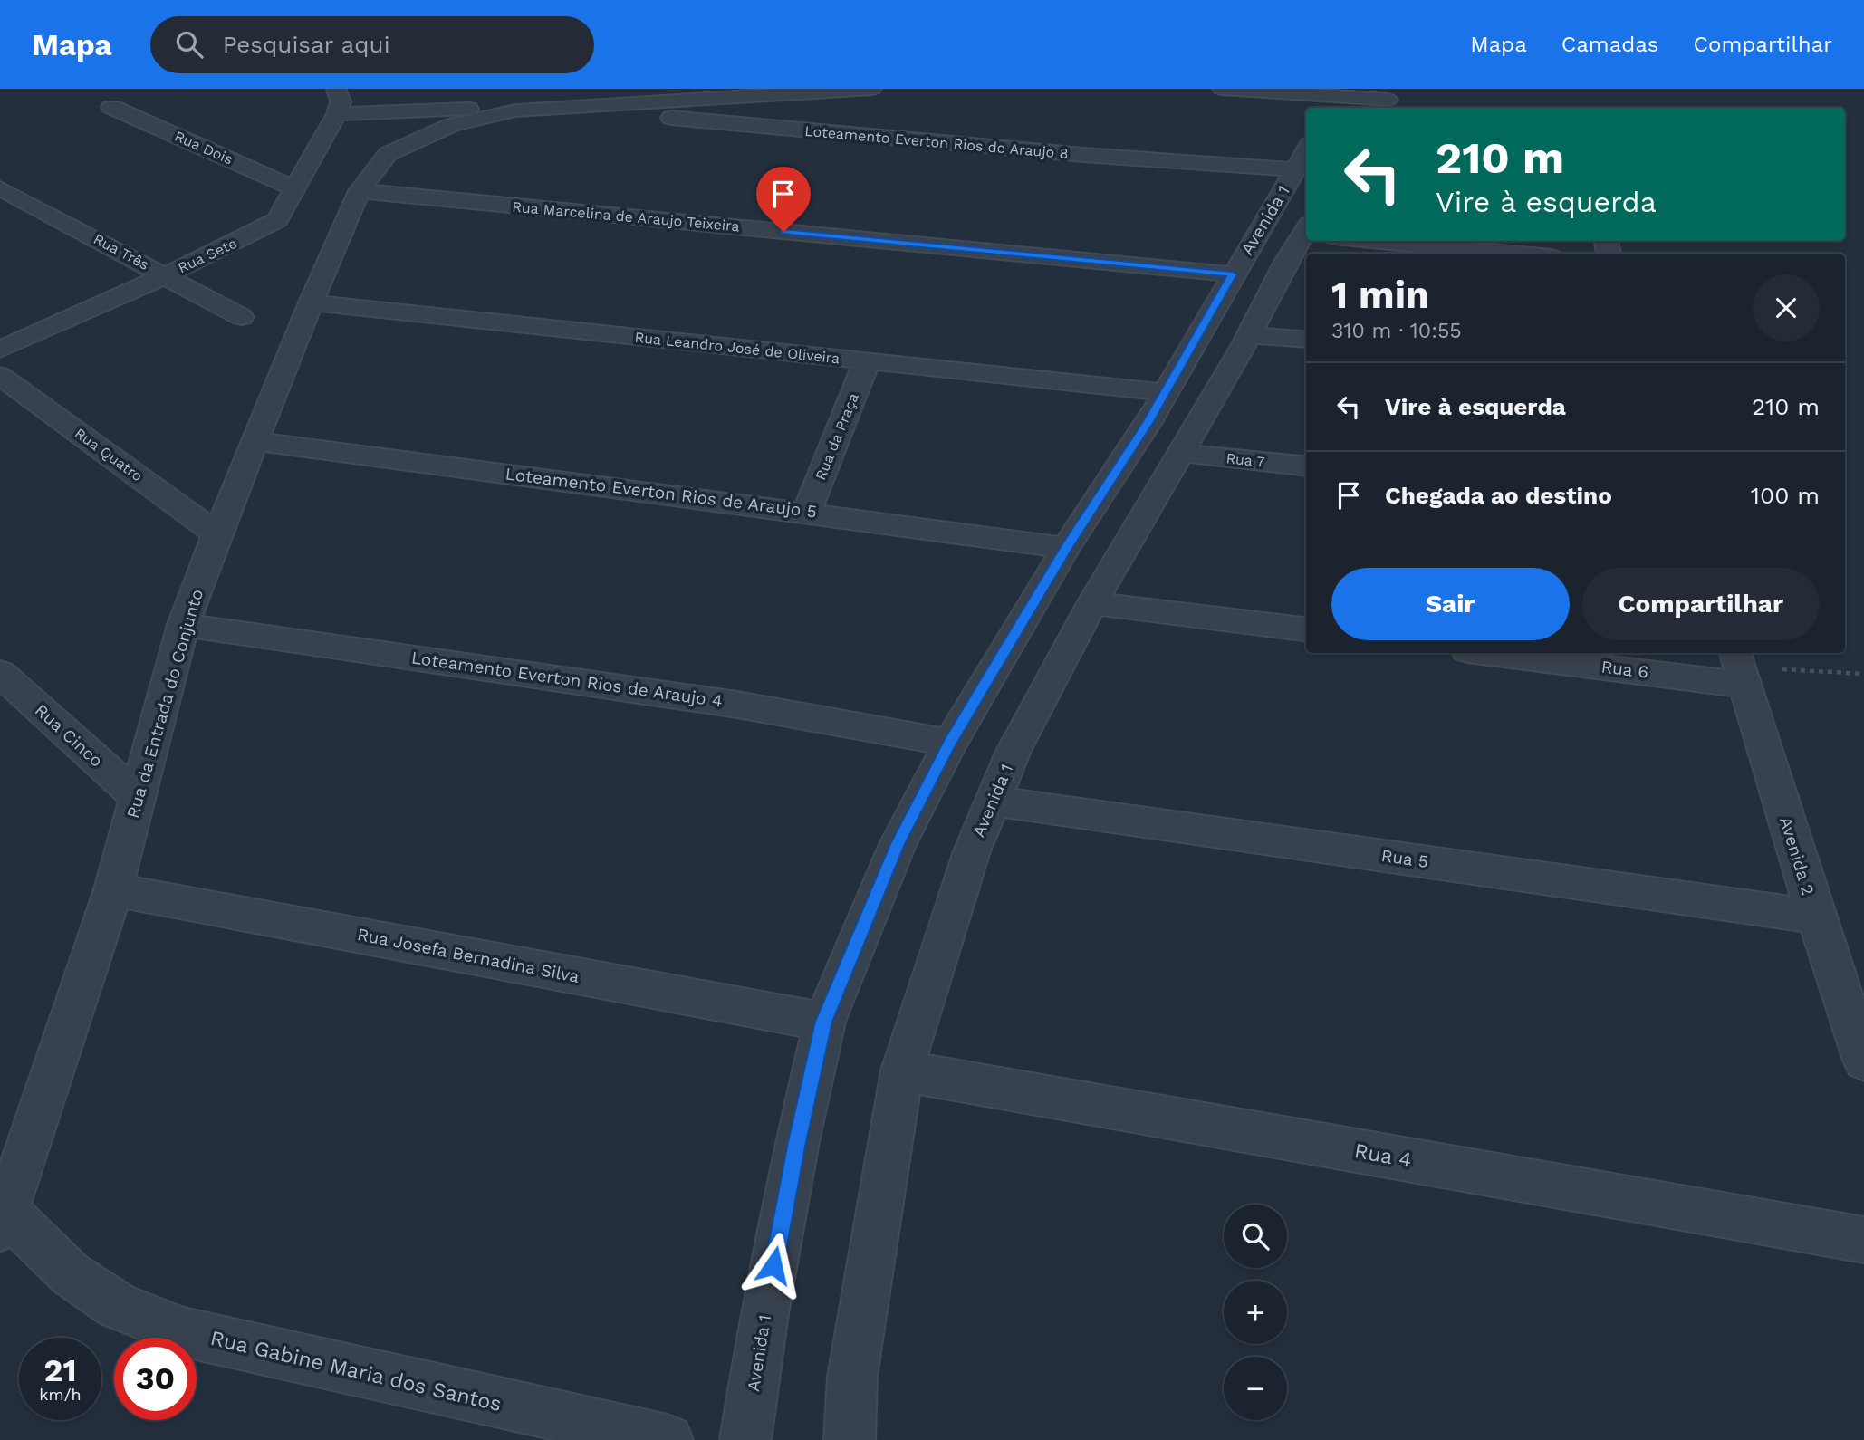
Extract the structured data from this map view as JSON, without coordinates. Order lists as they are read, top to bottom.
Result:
{
  "streets": {
    "street": [
      "Loteamento Everton Rios de Araujo 8",
      "Rua Dois",
      "Rua Marcelina de Araujo Teixeira",
      "Avenida 1",
      "Rua Três",
      "Rua Sete",
      "Rua Leandro José de Oliveira",
      "Rua da Praça",
      "Rua Quatro",
      "Rua 7",
      "Loteamento Everton Rios de Araujo 5",
      "Rua 6",
      "Loteamento Everton Rios de Araujo 4",
      "Rua da Entrada do Conjunto",
      "Rua Cinco",
      "Avenida 2",
      "Rua 5",
      "Rua Josefa Bernadina Silva",
      "Rua 4",
      "Rua Gabine Maria dos Santos"
    ]
  },
  "crossings": [
    ["Loteamento Everton Rios de Araujo 8", "Avenida 1"],
    ["Rua Dois", "Rua Sete"],
    ["Rua Marcelina de Araujo Teixeira", "Avenida 1"],
    ["Rua Marcelina de Araujo Teixeira", "Rua da Entrada do Conjunto"],
    ["Avenida 1", "Rua Leandro José de Oliveira"],
    ["Avenida 1", "Rua 7"],
    ["Avenida 1", "Loteamento Everton Rios de Araujo 5"],
    ["Avenida 1", "Loteamento Everton Rios de Araujo 4"],
    ["Avenida 1", "Rua 5"],
    ["Avenida 1", "Rua Josefa Bernadina Silva"],
    ["Avenida 1", "Rua 4"],
    ["Rua Três", "Rua Sete"],
    ["Rua Leandro José de Oliveira", "Rua da Praça"],
    ["Rua Leandro José de Oliveira", "Rua da Entrada do Conjunto"],
    ["Rua da Praça", "Loteamento Everton Rios de Araujo 5"],
    ["Rua Quatro", "Rua da Entrada do Conjunto"],
    ["Loteamento Everton Rios de Araujo 5", "Rua da Entrada do Conjunto"],
    ["Rua 6", "Avenida 2"],
    ["Loteamento Everton Rios de Araujo 4", "Rua da Entrada do Conjunto"],
    ["Rua da Entrada do Conjunto", "Rua Cinco"],
    ["Rua da Entrada do Conjunto", "Rua Josefa Bernadina Silva"],
    ["Rua da Entrada do Conjunto", "Rua Gabine Maria dos Santos"],
    ["Avenida 2", "Rua 5"]
  ],
  "page": {
    "header": "Mapa",
    "search": "Pesquisar aqui",
    "nav": ["Mapa", "Camadas", "Compartilhar"],
    "turn": ["210 m", "Vire à esquerda"],
    "heading": ["1 min", "310 m · 10:55"],
    "list": [
      {
        "name": "Vire à esquerda",
        "value": "210 m"
      },
      {
        "name": "Chegada ao destino",
        "value": "100 m"
      }
    ],
    "buttons": ["Sair", "Compartilhar"],
    "map_buttons": ["+", "−"],
    "speed": "21 km/h",
    "limit": "30"
  }
}
